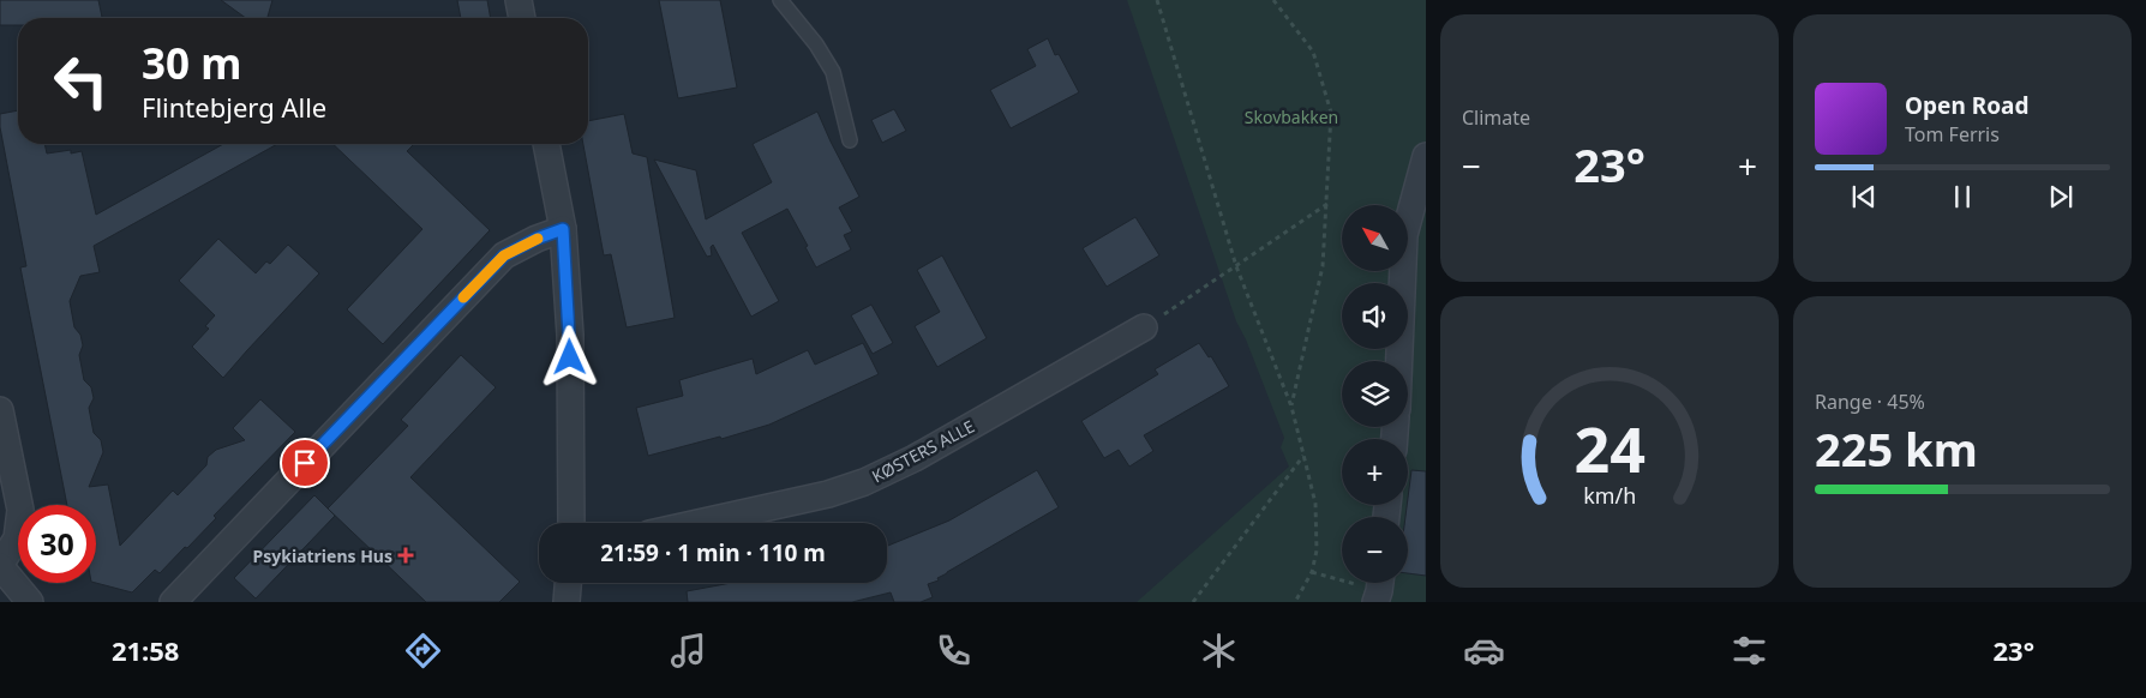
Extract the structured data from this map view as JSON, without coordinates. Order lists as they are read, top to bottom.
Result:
{
  "streets": {
    "street": ["KØSTERS ALLE"]
  },
  "parks": ["Skovbakken"],
  "places": {
    "health": ["Psykiatriens Hus"]
  },
  "north": "top left",
  "page": {
    "tile": [
      "Climate",
      ["Range · 45%", "225 km"]
    ],
    "turn": ["30 m", "Flintebjerg Alle"],
    "song": ["Open Road", "Tom Ferris"],
    "heat": ["−", "23°", "+"],
    "map_buttons": ["+", "−"],
    "limit": "30",
    "trip": "21:59 · 1 min · 110 m",
    "tabs": ["21:58", "23°"],
    "gauge": ["24", "km/h"]
  }
}
